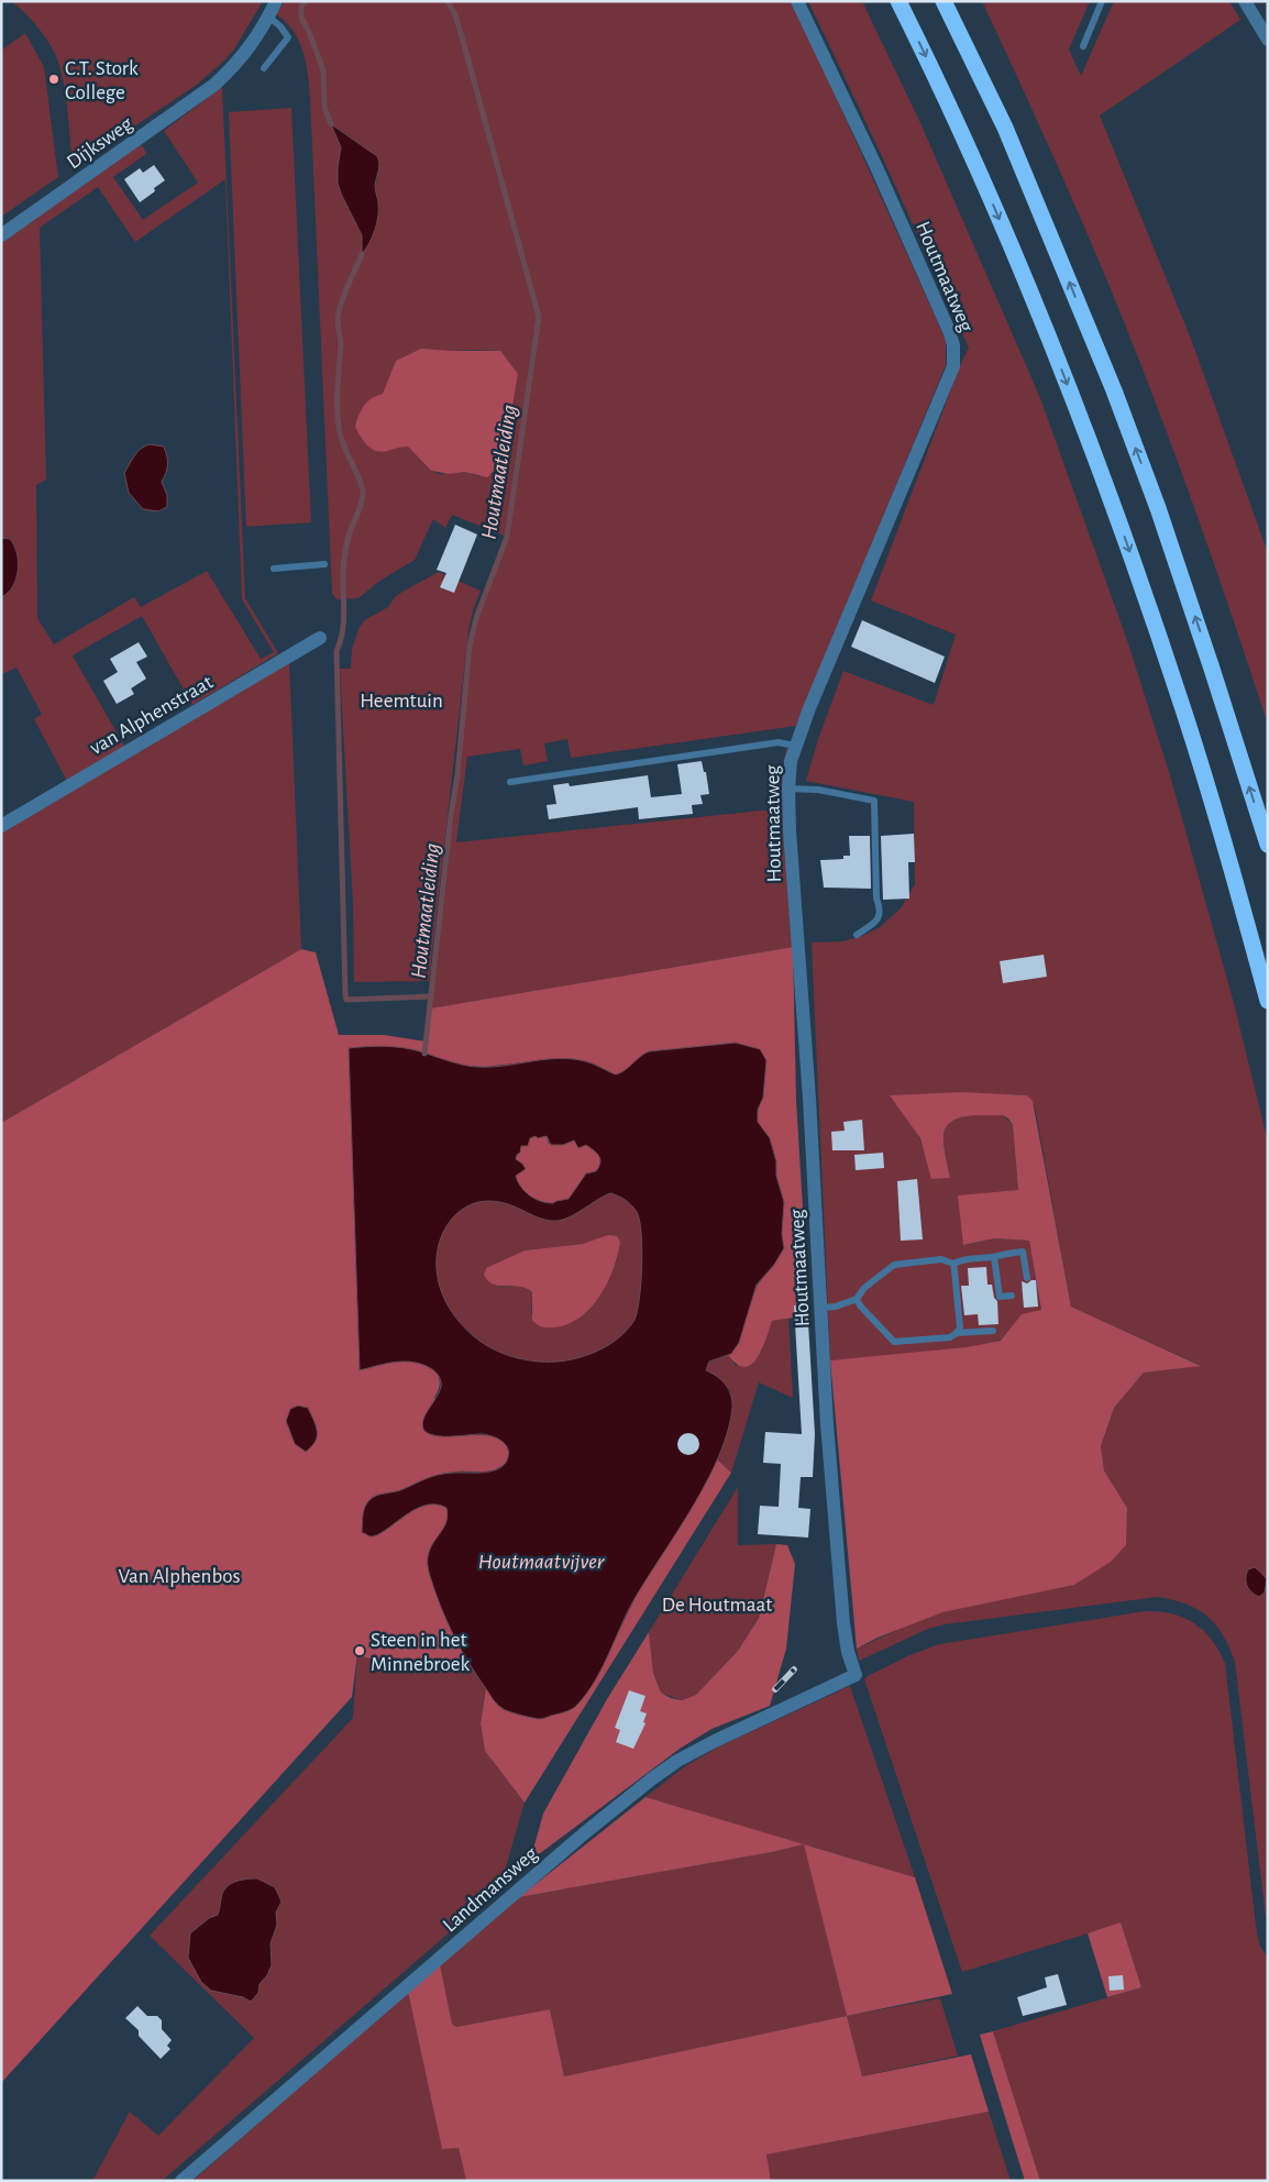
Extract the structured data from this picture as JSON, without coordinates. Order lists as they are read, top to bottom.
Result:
{
  "streets": {
    "street": [
      "Dijksweg",
      "Houtmaatweg",
      "van Alphenstraat",
      "Landmansweg"
    ]
  },
  "crossings": [
    ["Houtmaatweg", "Landmansweg"]
  ],
  "water": ["Houtmaatleiding", "Houtmaatvijver"],
  "parks": ["Heemtuin", "Van Alphenbos", "De Houtmaat"],
  "places": ["C.T. Stork College", "Steen in het Minnebroek"]
}
